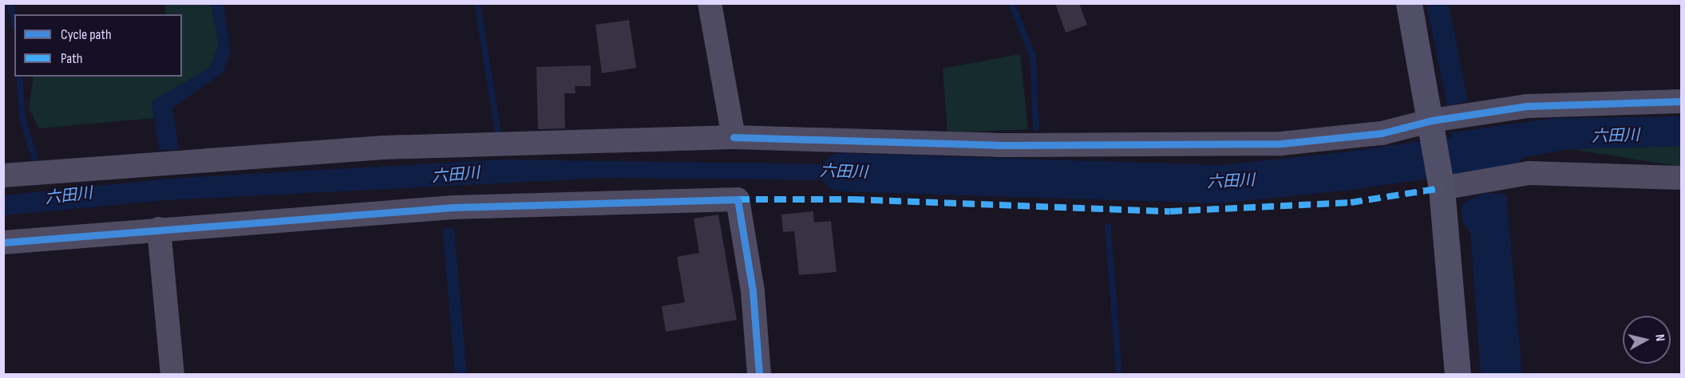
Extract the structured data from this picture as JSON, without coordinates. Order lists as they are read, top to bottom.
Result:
{
  "water": ["六田川"],
  "legend": ["Cycle path", "Path"],
  "north": "right"
}
